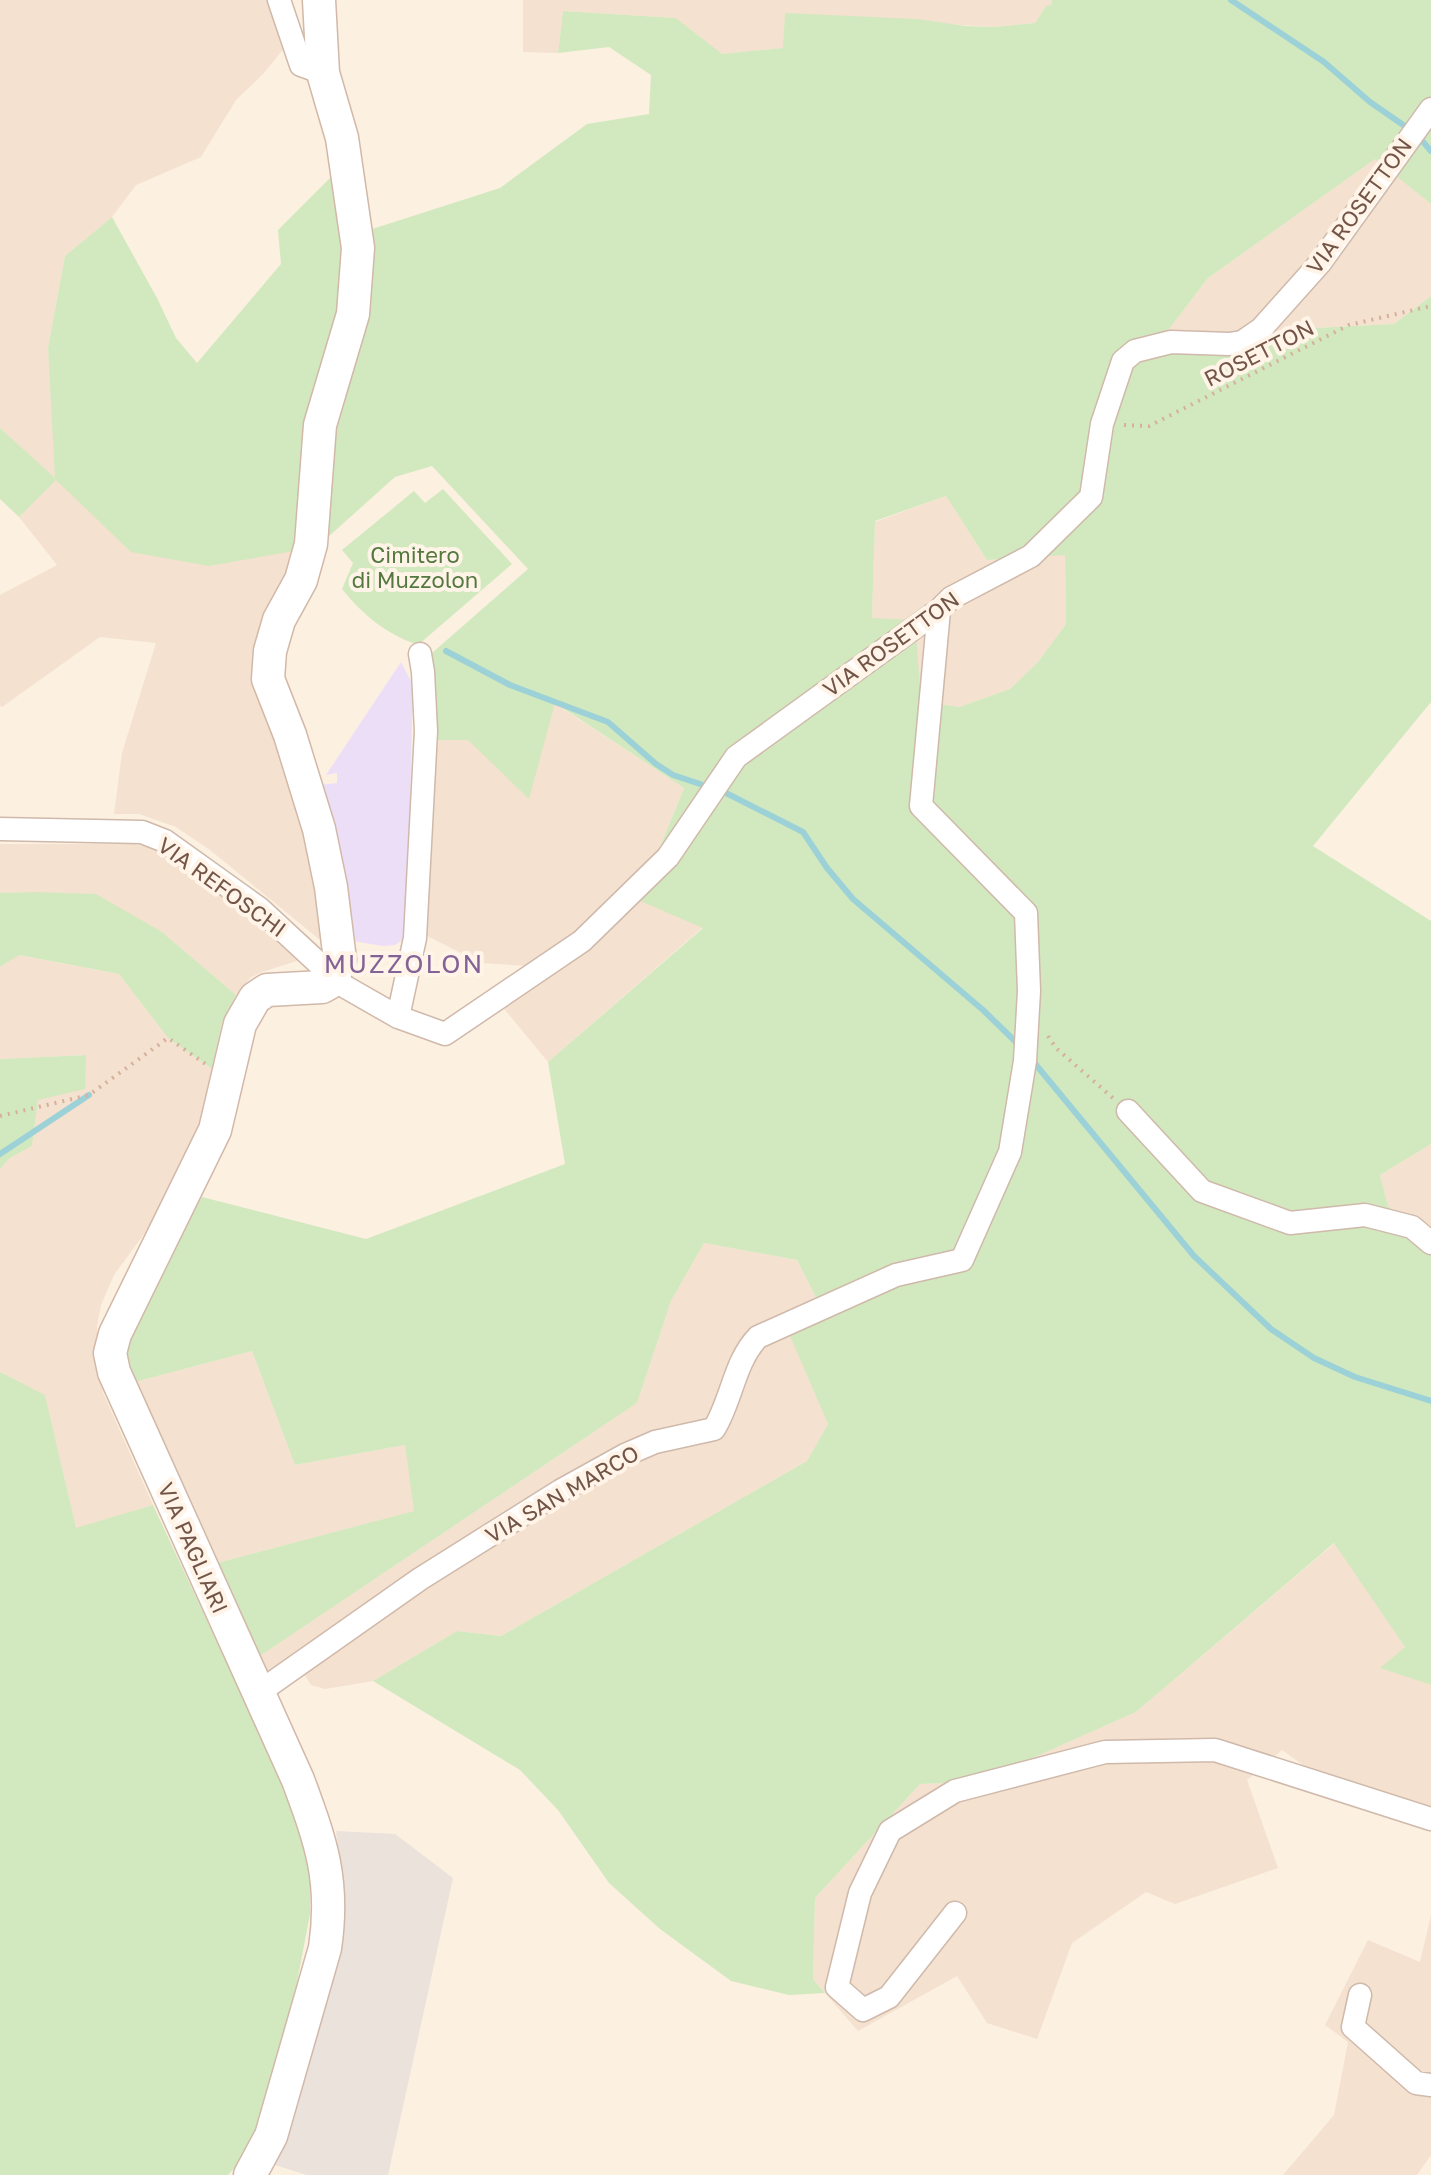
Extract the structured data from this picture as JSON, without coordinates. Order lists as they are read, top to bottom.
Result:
{
  "streets": {
    "street": [
      "VIA ROSETTON",
      "VIA REFOSCHI",
      "VIA SAN MARCO",
      "VIA PAGLIARI"
    ],
    "path": ["ROSETTON"]
  },
  "crossings": [
    ["VIA ROSETTON", "ROSETTON"],
    ["VIA ROSETTON", "VIA REFOSCHI"],
    ["VIA REFOSCHI", "VIA PAGLIARI"],
    ["VIA SAN MARCO", "VIA PAGLIARI"]
  ],
  "districts": ["MUZZOLON"],
  "parks": ["Cimitero di Muzzolon"]
}
